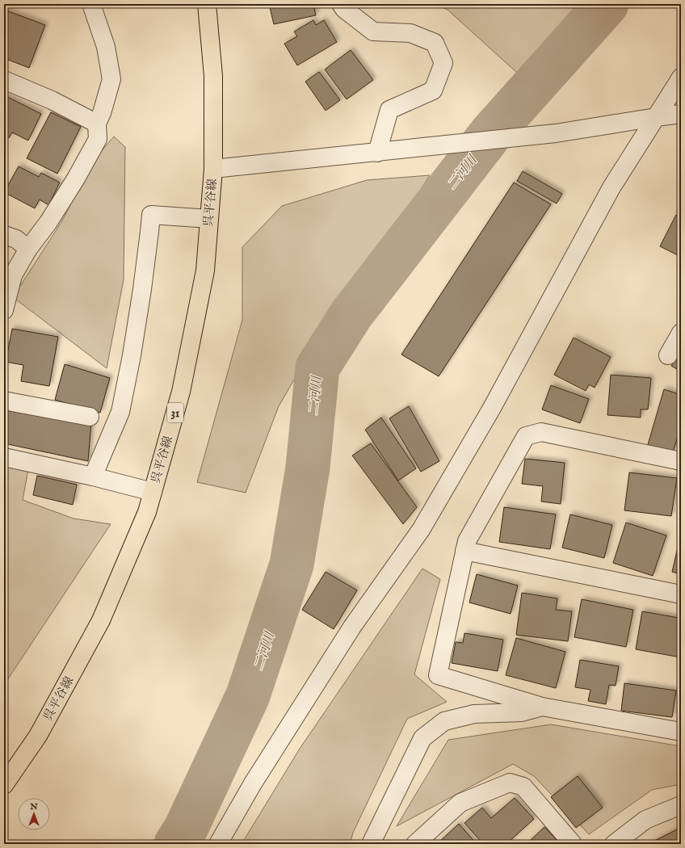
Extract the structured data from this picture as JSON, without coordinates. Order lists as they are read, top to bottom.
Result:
{
  "streets": {
    "main road": ["呉平谷線", "31"]
  },
  "water": ["二河川"],
  "north": "top"
}
